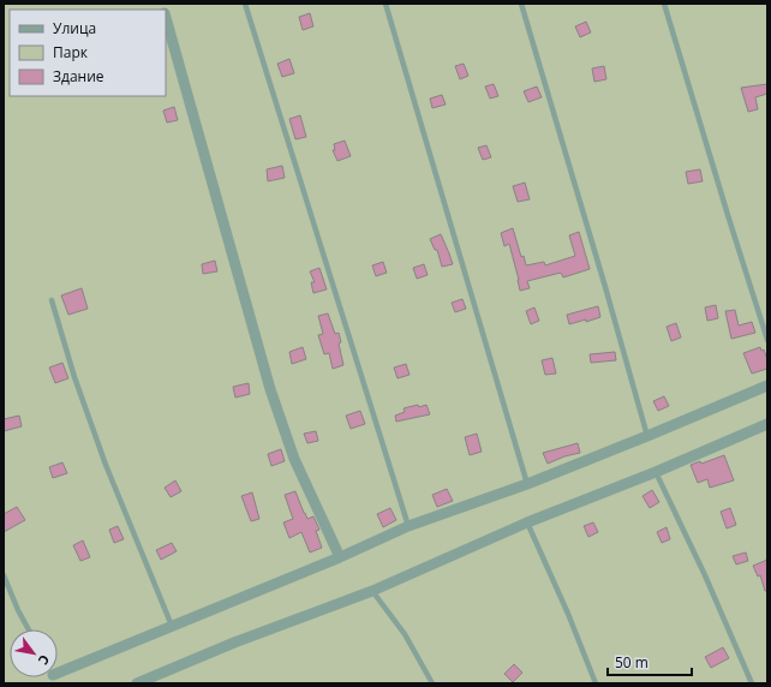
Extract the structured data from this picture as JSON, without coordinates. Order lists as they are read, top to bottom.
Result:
{
  "legend": ["Улица", "Парк", "Здание"],
  "scale_bar": "50 m",
  "north": "bottom right"
}
